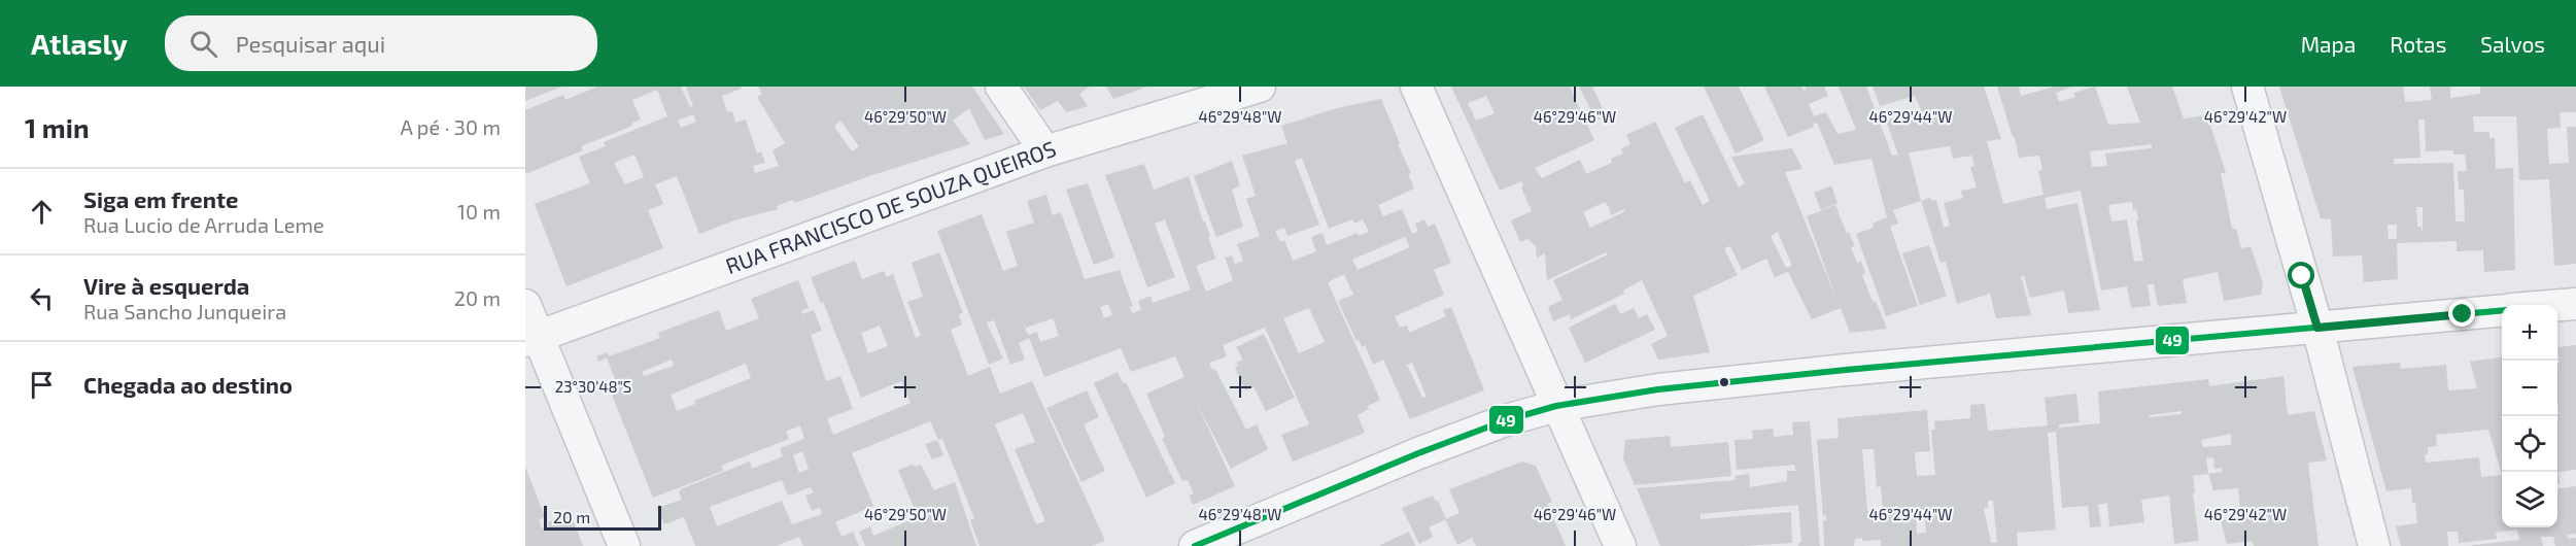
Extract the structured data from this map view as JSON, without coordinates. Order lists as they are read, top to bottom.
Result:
{
  "streets": {
    "street": ["RUA FRANCISCO DE SOUZA QUEIROS"]
  },
  "lines": ["transit line 49"],
  "scale_bar": "20 m",
  "page": {
    "header": "Atlasly",
    "search": "Pesquisar aqui",
    "nav": ["Mapa", "Rotas", "Salvos"],
    "heading": ["1 min", "A pé · 30 m"],
    "list": [
      ["Siga em frente", "Rua Lucio de Arruda Leme", "10 m"],
      ["Vire à esquerda", "Rua Sancho Junqueira", "20 m"],
      "Chegada ao destino"
    ],
    "map_buttons": ["+", "−"],
    "scale": "20 m"
  },
  "coordinates": [
    "46°29'50\"W",
    "46°29'48\"W",
    "46°29'46\"W",
    "46°29'44\"W",
    "46°29'42\"W",
    "23°30'48\"S"
  ]
}
